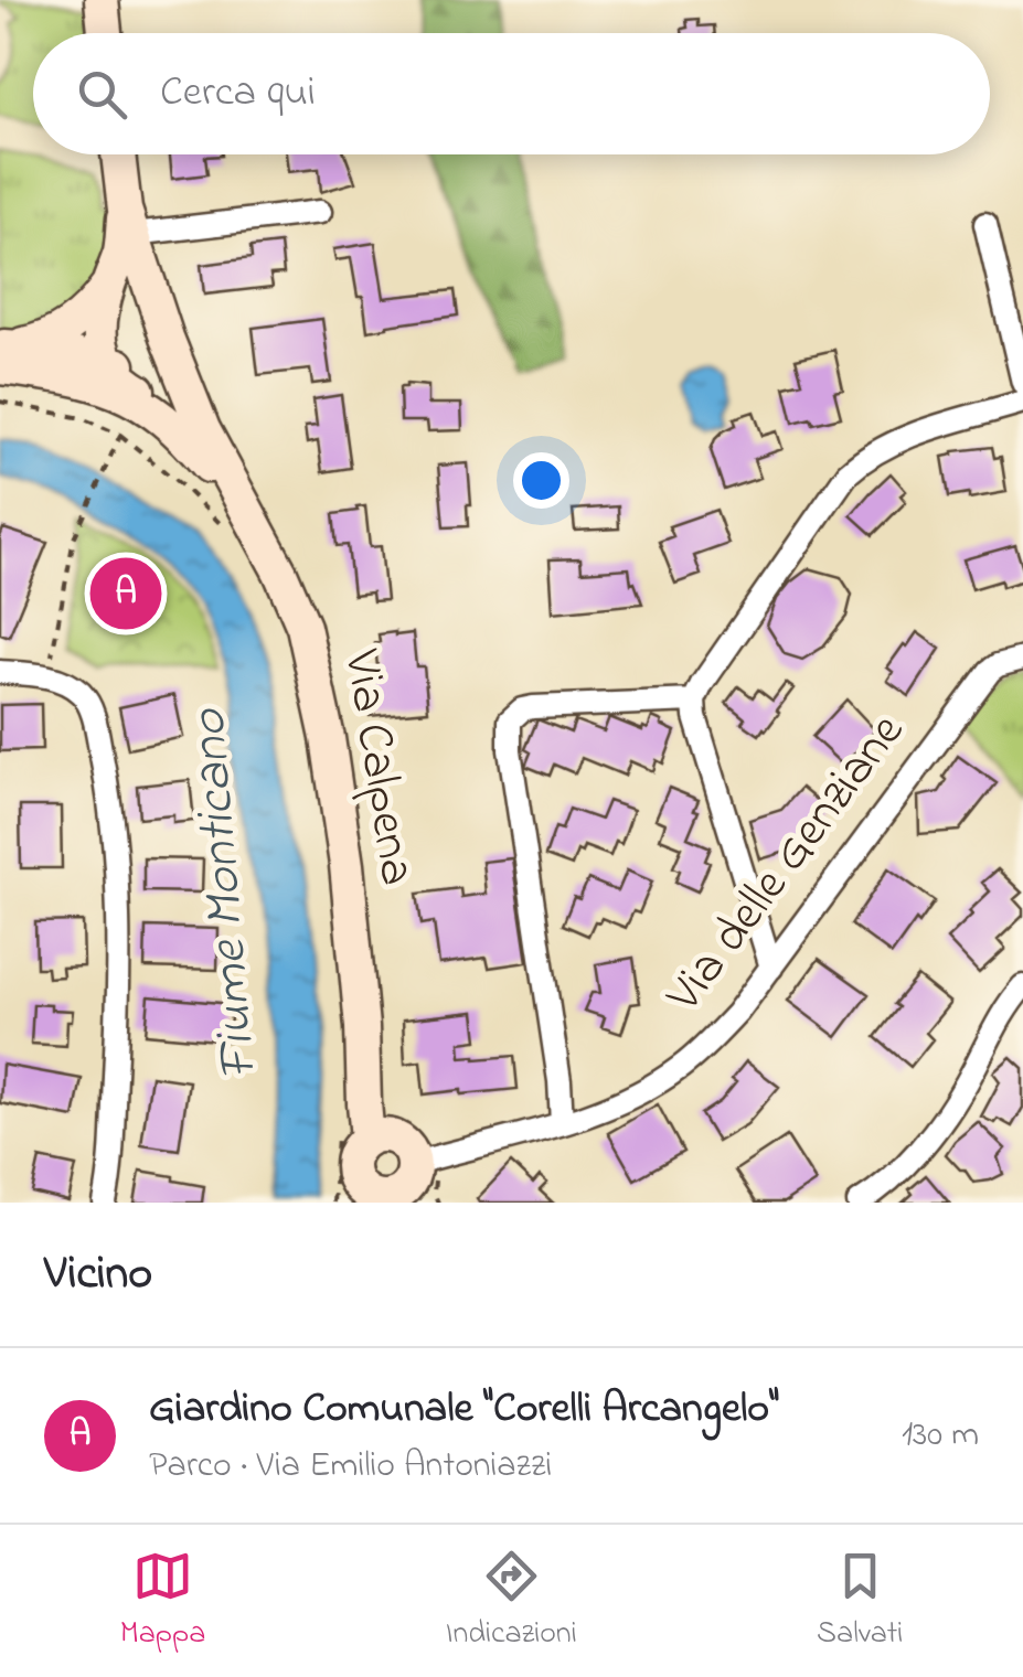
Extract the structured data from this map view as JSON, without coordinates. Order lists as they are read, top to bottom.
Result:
{
  "streets": {
    "street": ["Via Calpena", "Via delle Genziane"]
  },
  "crossings": [
    ["Via Calpena", "Via delle Genziane"]
  ],
  "water": ["Fiume Monticano"],
  "page": {
    "search": "Cerca qui",
    "pins": "A",
    "heading": "Vicino",
    "list": [
      {
        "mark": "A",
        "name": "Giardino Comunale \"Corelli Arcangelo\"",
        "note": "Parco · Via Emilio Antoniazzi",
        "value": "130 m"
      }
    ],
    "nav": ["Mappa", "Indicazioni", "Salvati"]
  }
}
